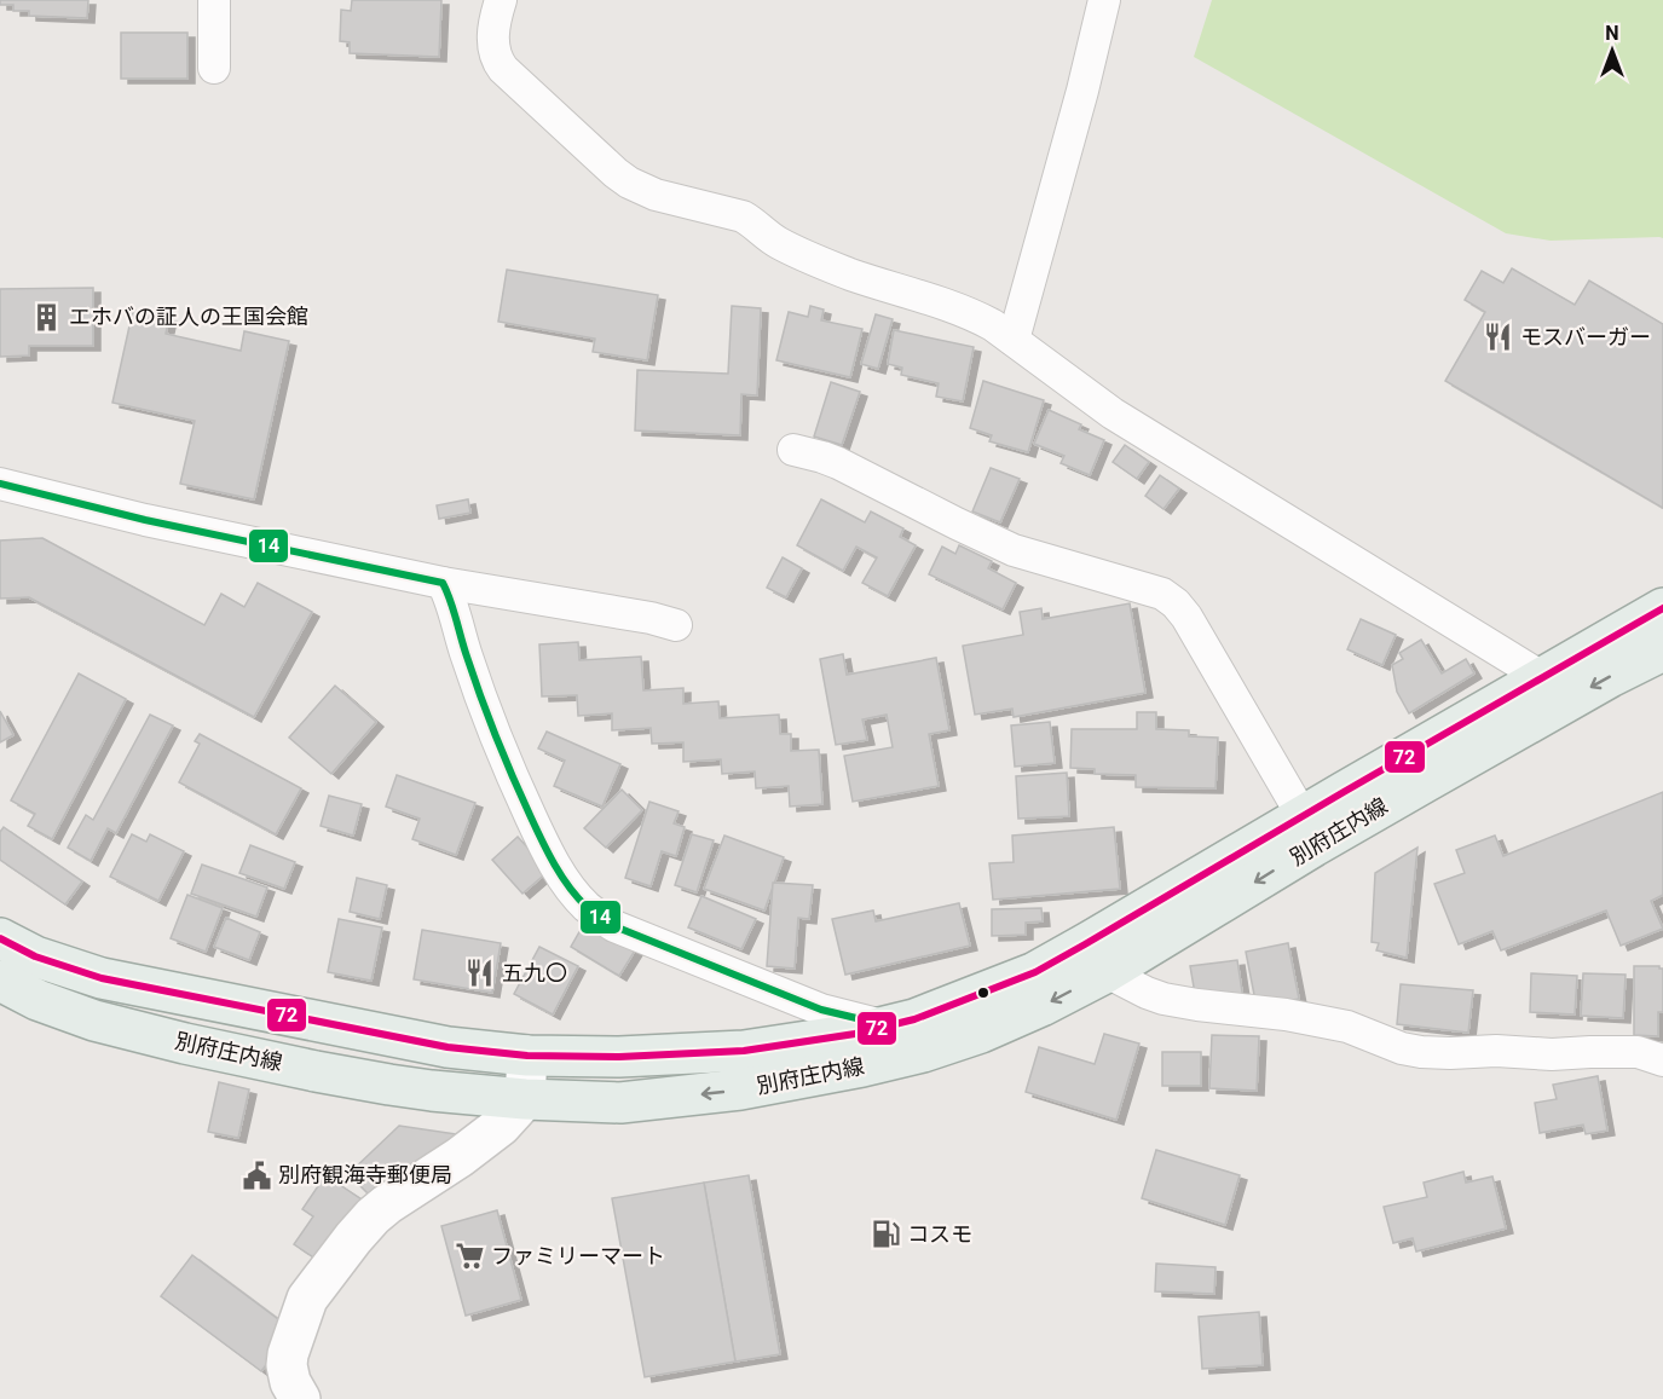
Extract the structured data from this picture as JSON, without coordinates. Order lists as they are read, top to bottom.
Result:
{
  "streets": {
    "main road": ["別府庄内線"]
  },
  "places": {
    "building": ["エホバの証人の王国会館"],
    "restaurant": ["モスバーガー", "五九〇"],
    "public building": ["別府観海寺郵便局"],
    "fuel station": ["コスモ"],
    "supermarket": ["ファミリーマート"]
  },
  "lines": ["transit line 14", "transit line 72"],
  "north": "top"
}
